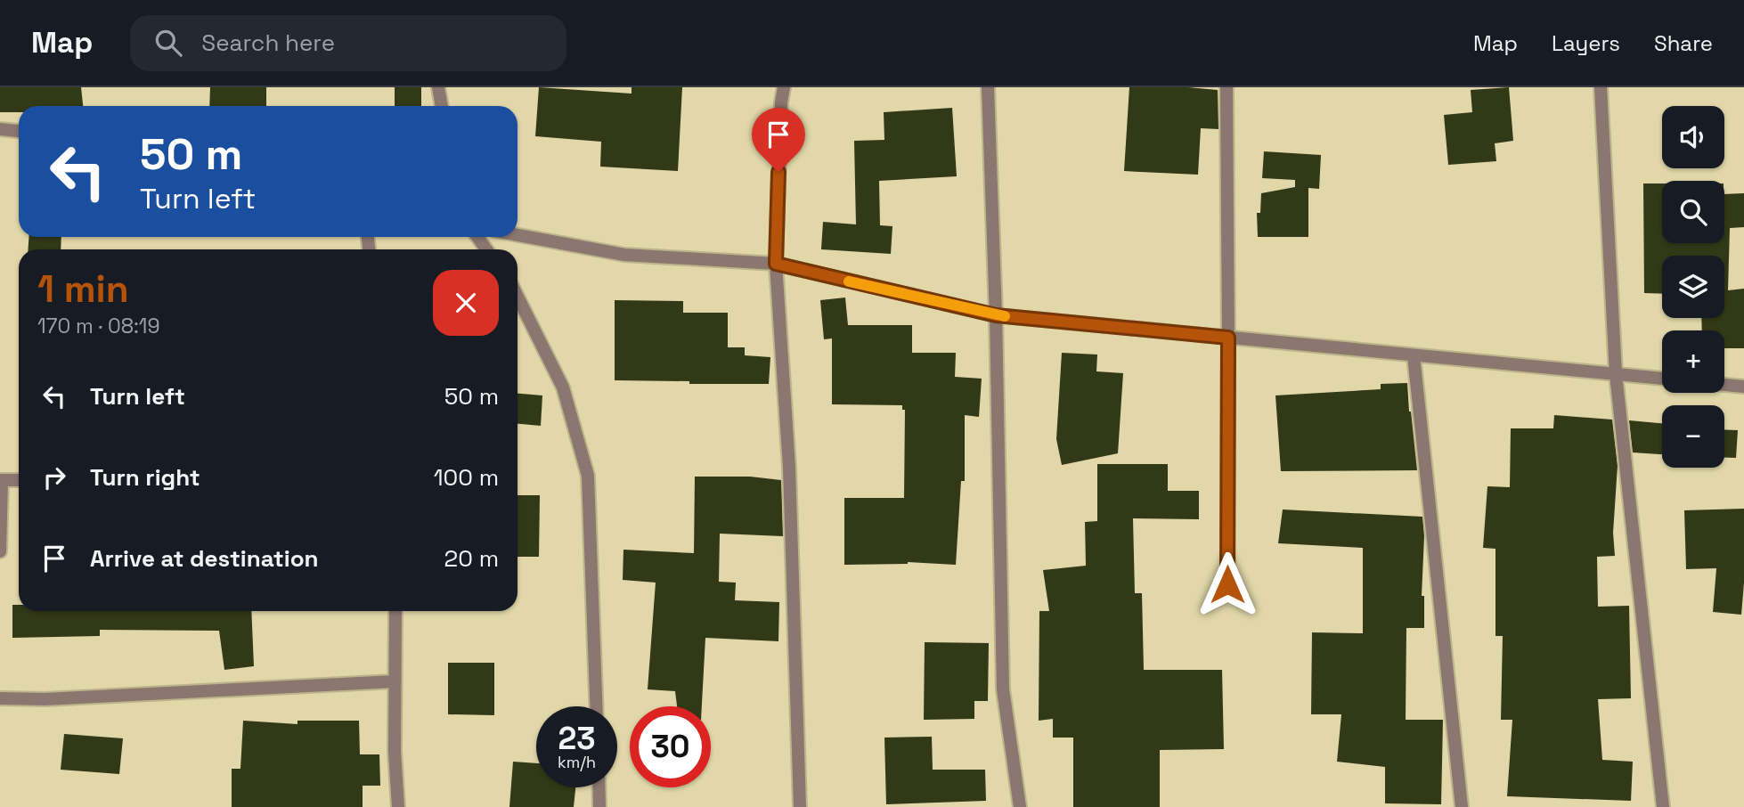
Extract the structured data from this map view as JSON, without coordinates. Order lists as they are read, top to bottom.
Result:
{
  "page": {
    "header": "Map",
    "search": "Search here",
    "nav": ["Map", "Layers", "Share"],
    "map_buttons": ["+", "−"],
    "turn": ["50 m", "Turn left"],
    "heading": ["1 min", "170 m · 08:19"],
    "list": [
      {
        "name": "Turn left",
        "value": "50 m"
      },
      {
        "name": "Turn right",
        "value": "100 m"
      },
      {
        "name": "Arrive at destination",
        "value": "20 m"
      }
    ],
    "speed": "23 km/h",
    "limit": "30"
  }
}
